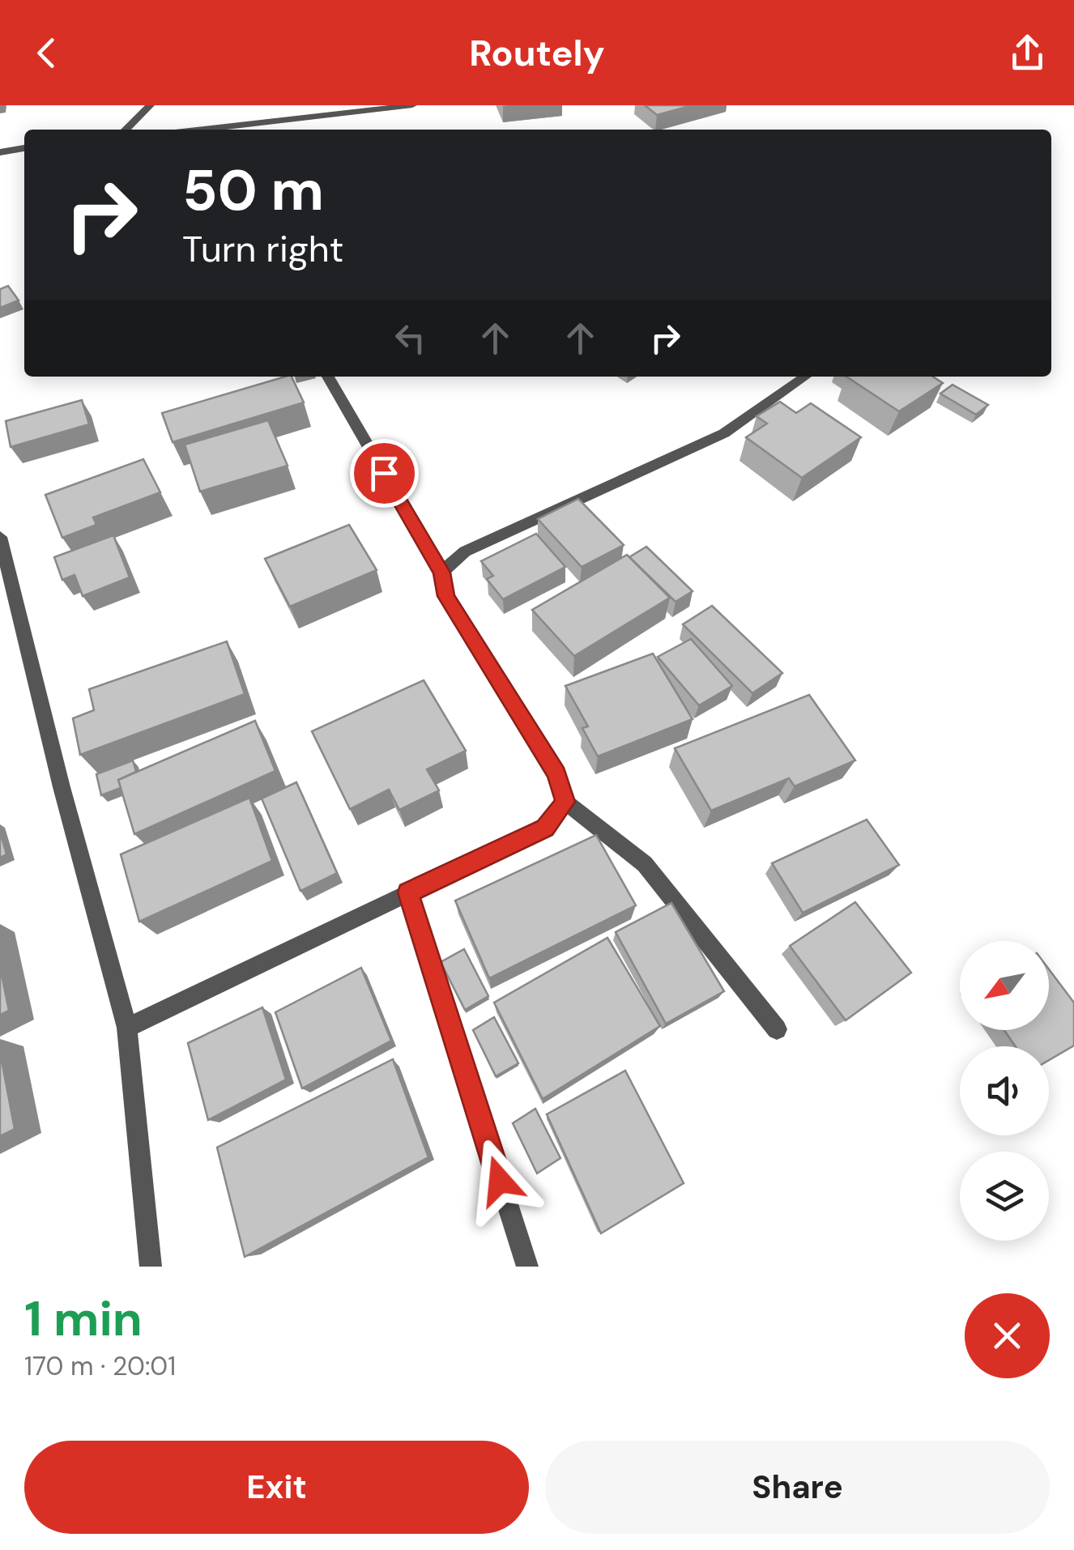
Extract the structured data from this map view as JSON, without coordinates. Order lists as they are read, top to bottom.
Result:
{
  "north": "bottom left",
  "page": {
    "header": "Routely",
    "turn": ["50 m", "Turn right"],
    "heading": ["1 min", "170 m · 20:01"],
    "buttons": ["Exit", "Share"]
  }
}
